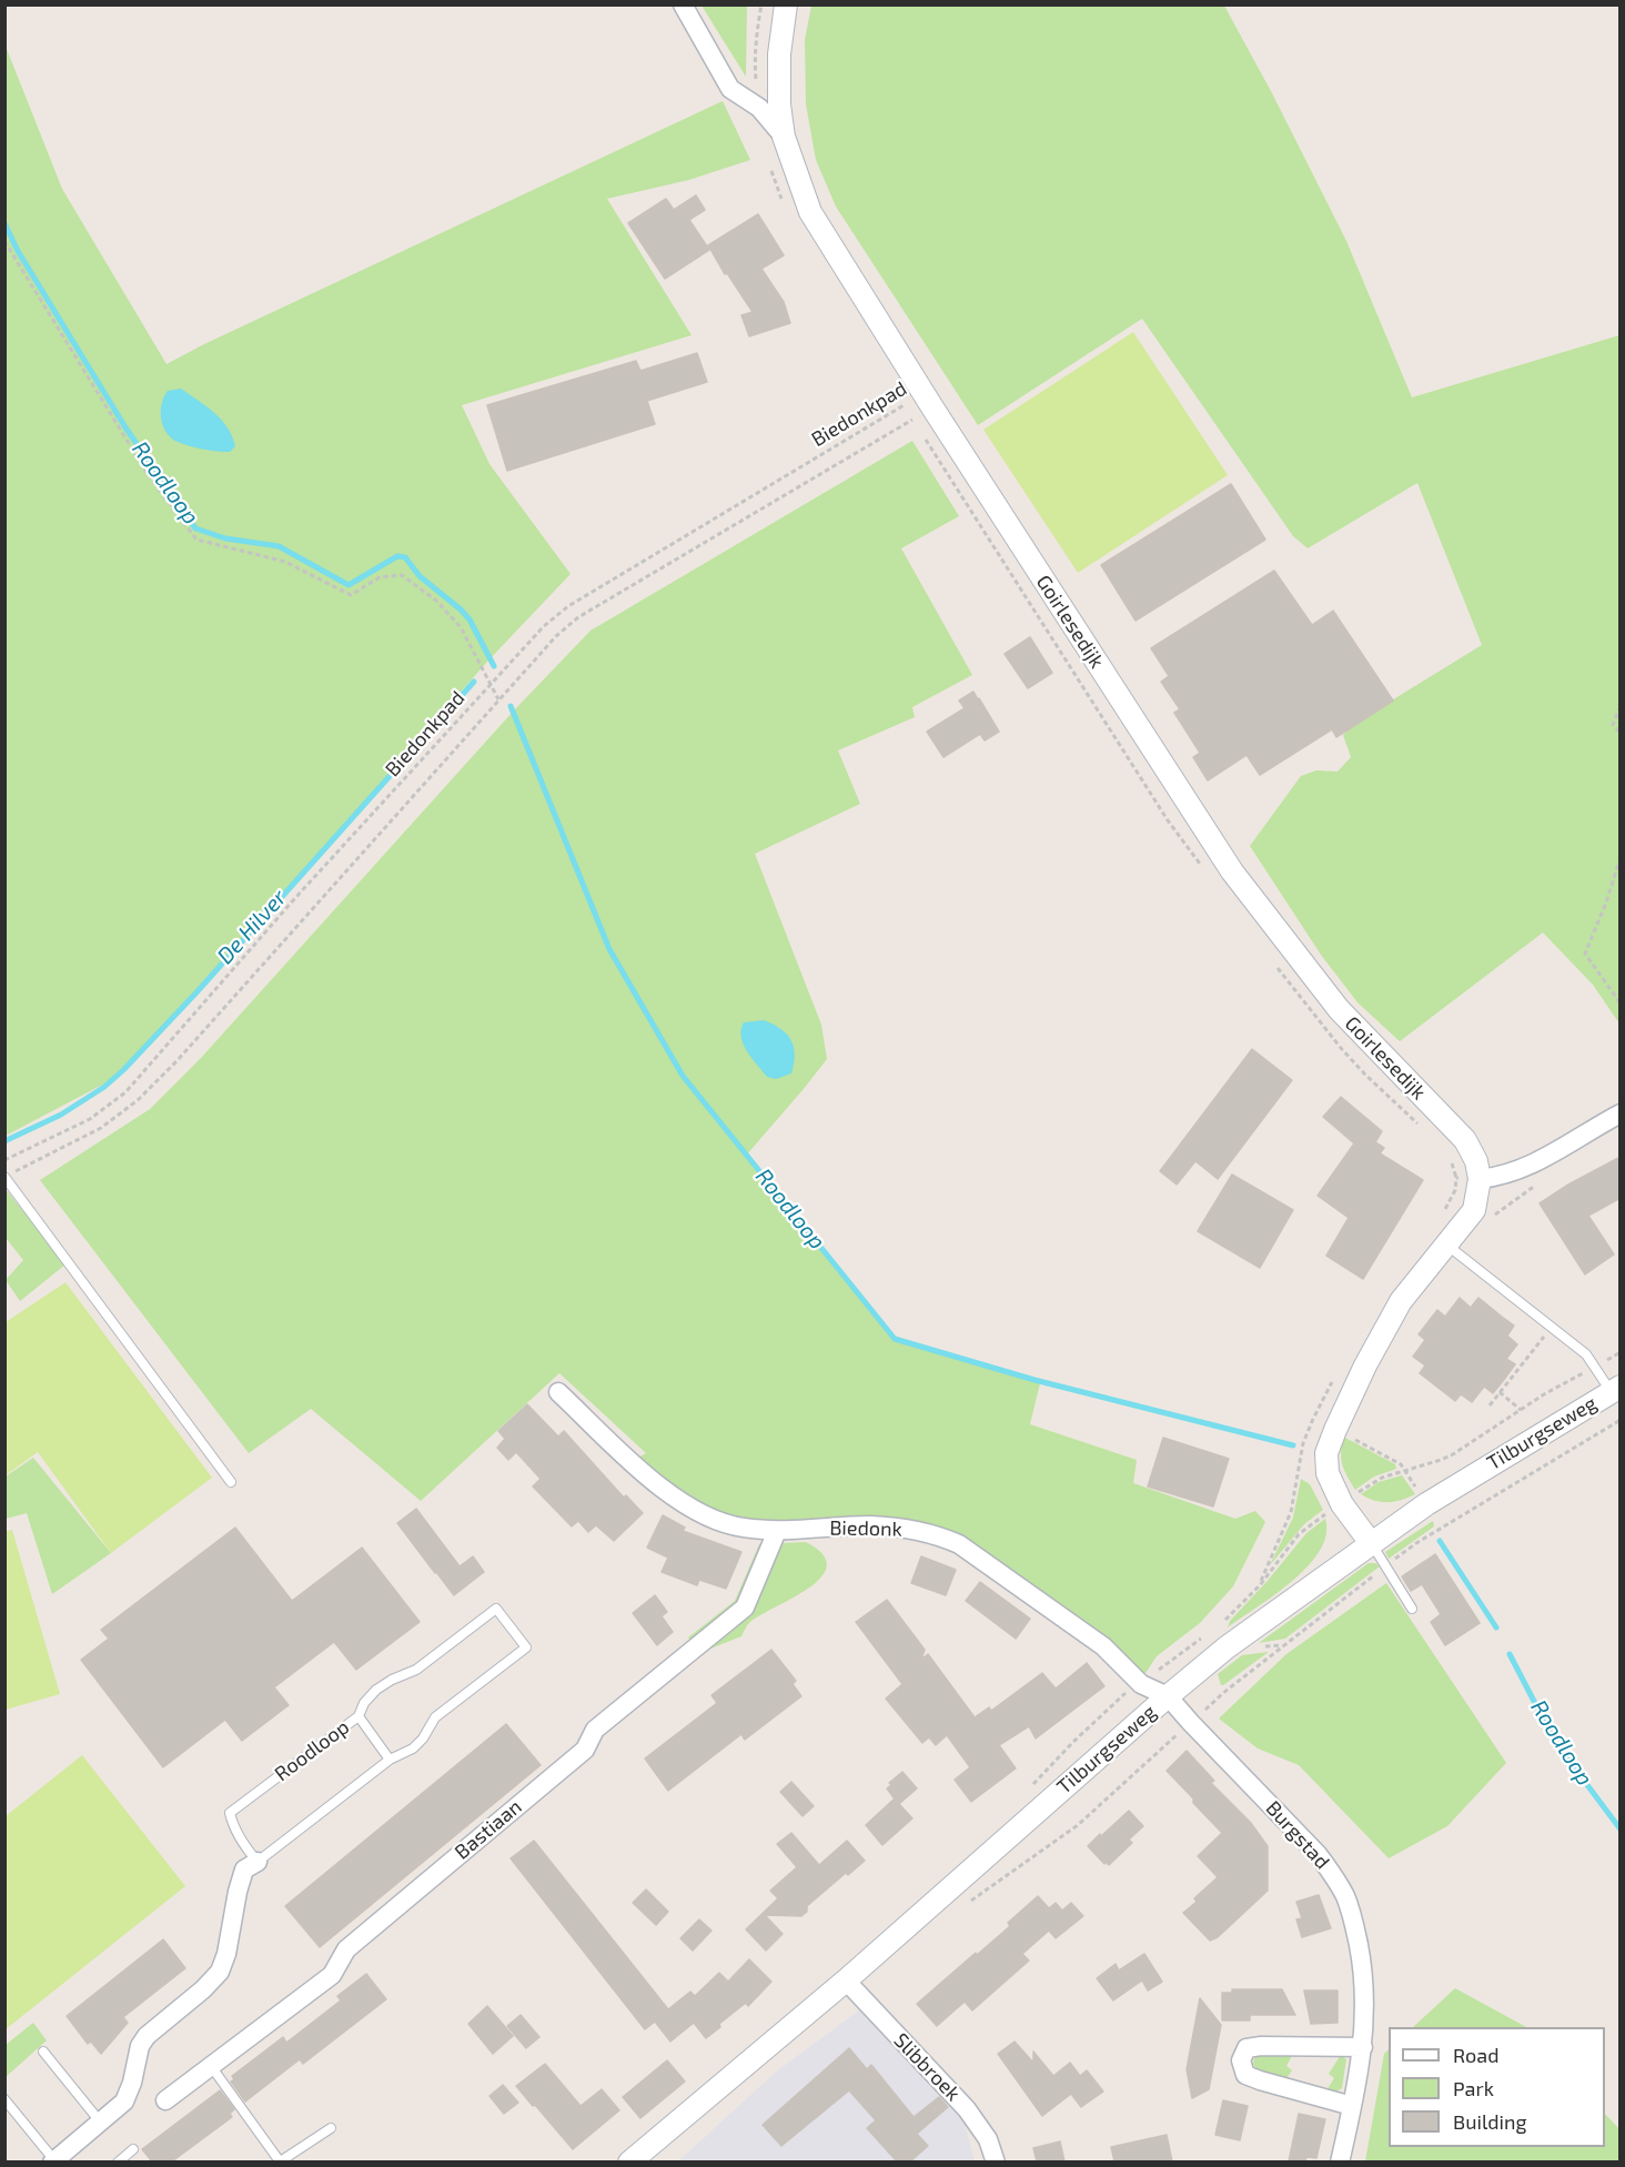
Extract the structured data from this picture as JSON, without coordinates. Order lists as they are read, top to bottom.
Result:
{
  "streets": {
    "street": [
      "Goirlesedijk",
      "Tilburgseweg",
      "Biedonk",
      "Bastiaan",
      "Burgstad",
      "Slibbroek"
    ],
    "lane": ["Roodloop"],
    "path": ["Biedonkpad"]
  },
  "crossings": [
    ["Biedonkpad", "Goirlesedijk"],
    ["Tilburgseweg", "Biedonk"],
    ["Tilburgseweg", "Burgstad"],
    ["Tilburgseweg", "Slibbroek"],
    ["Biedonk", "Bastiaan"],
    ["Biedonk", "Burgstad"]
  ],
  "water": ["Roodloop", "De Hilver"],
  "legend": ["Road", "Park", "Building"]
}
